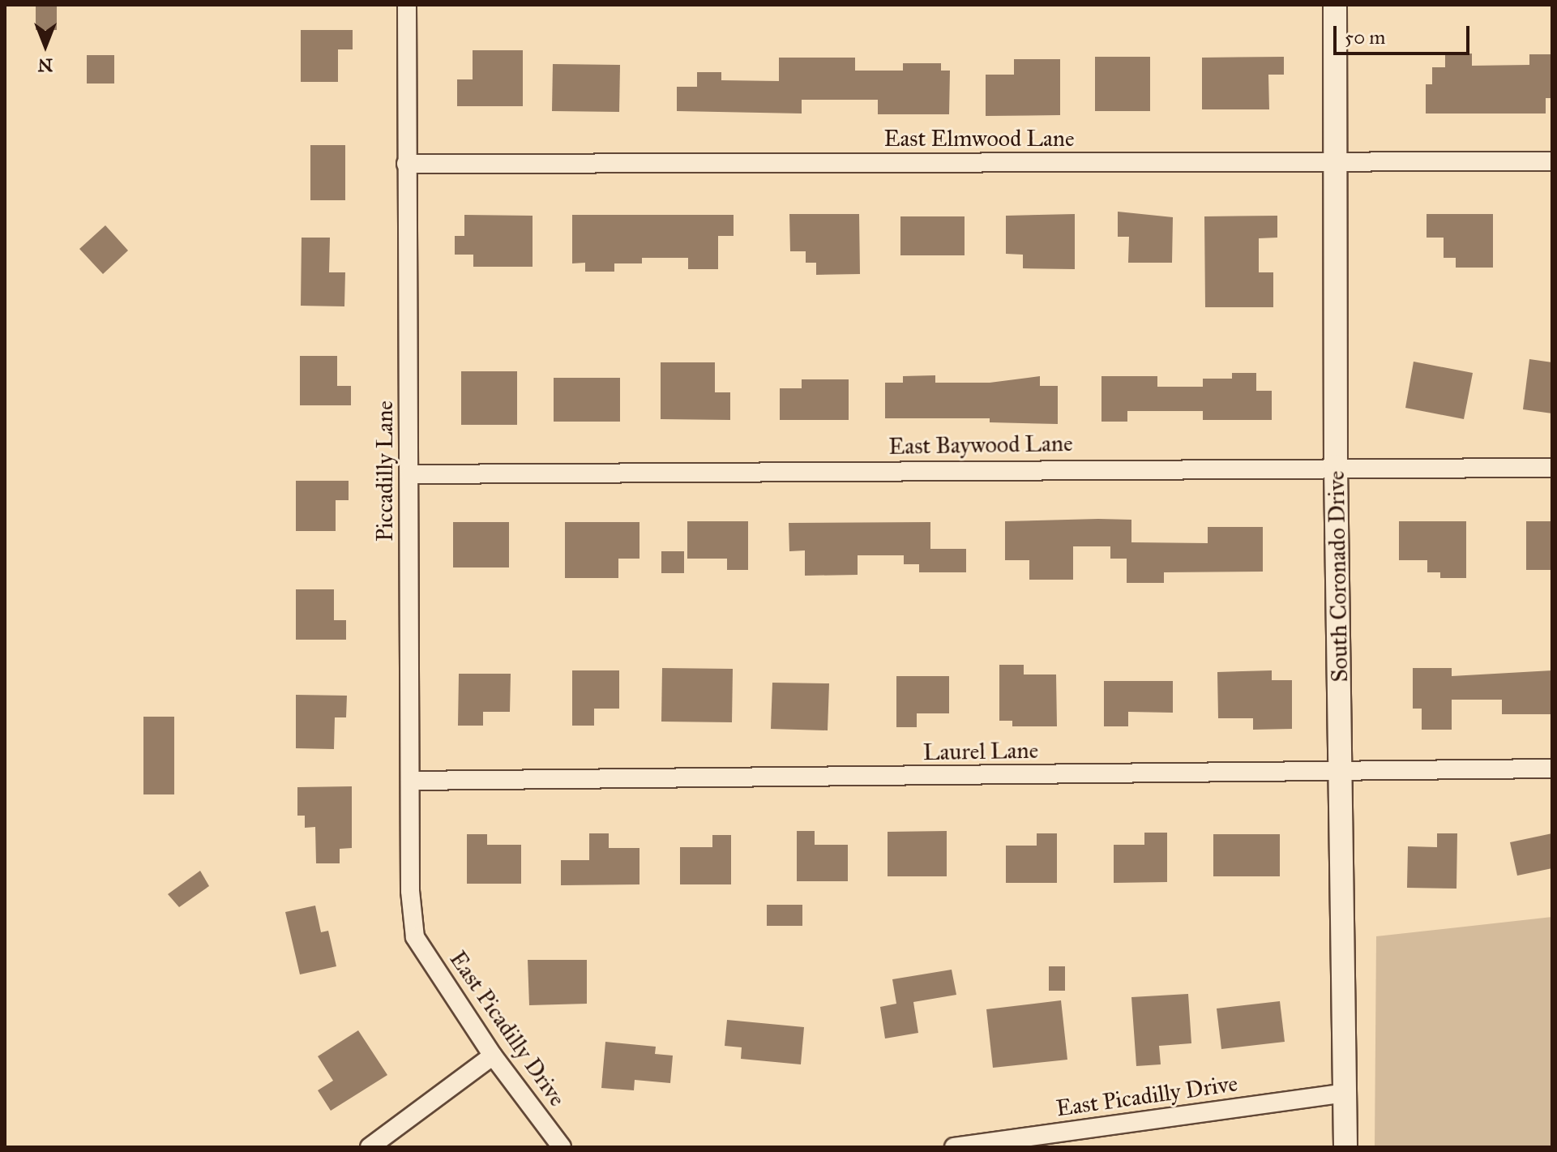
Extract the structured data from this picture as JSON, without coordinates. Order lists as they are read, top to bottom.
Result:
{
  "streets": {
    "street": [
      "East Elmwood Lane",
      "East Baywood Lane",
      "Piccadilly Lane",
      "South Coronado Drive",
      "Laurel Lane",
      "East Picadilly Drive"
    ]
  },
  "crossings": [
    ["East Elmwood Lane", "Piccadilly Lane"],
    ["East Elmwood Lane", "South Coronado Drive"],
    ["East Baywood Lane", "Piccadilly Lane"],
    ["East Baywood Lane", "South Coronado Drive"],
    ["Piccadilly Lane", "Laurel Lane"],
    ["Piccadilly Lane", "East Picadilly Drive"],
    ["South Coronado Drive", "Laurel Lane"],
    ["South Coronado Drive", "East Picadilly Drive"]
  ],
  "scale_bar": "50 m",
  "north": "bottom"
}
